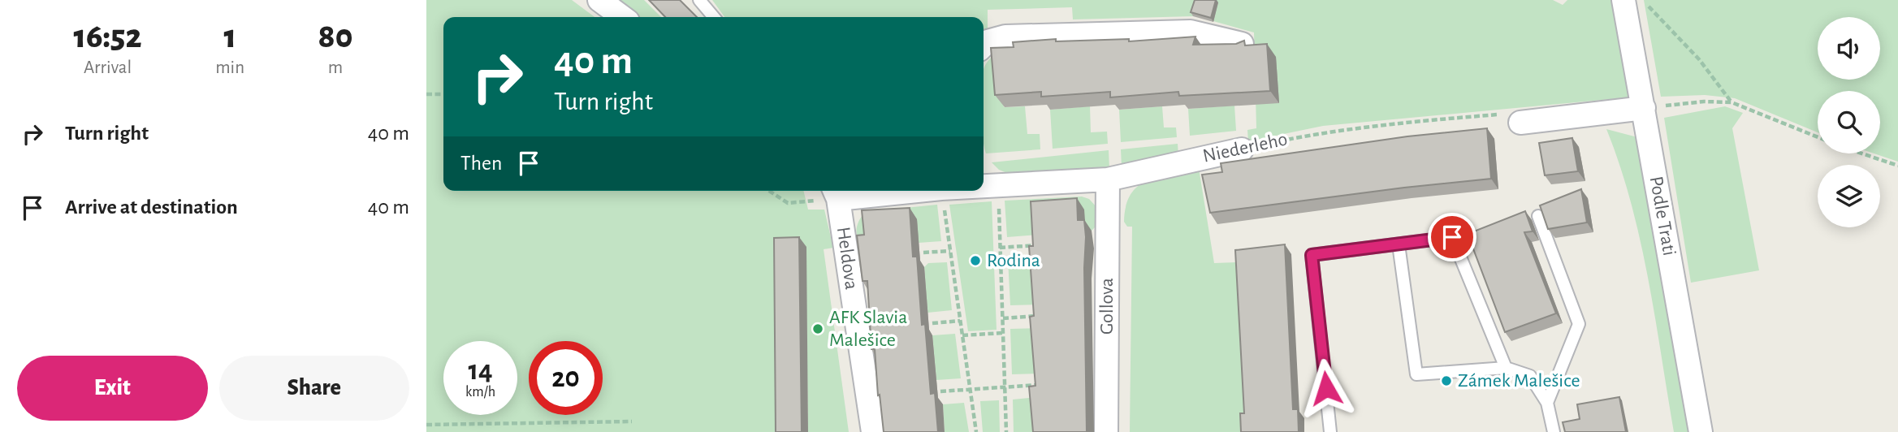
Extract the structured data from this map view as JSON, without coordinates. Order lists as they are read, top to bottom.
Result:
{
  "streets": {
    "street": [
      "Niederleho",
      "Podle Trati",
      "Heldova",
      "Gollova"
    ]
  },
  "crossings": [
    ["Niederleho", "Heldova"],
    ["Niederleho", "Gollova"]
  ],
  "places": ["Rodina", "AFK Slavia Malešice", "Zámek Malešice"],
  "page": {
    "eta": [
      "16:52",
      "Arrival",
      "1",
      "min",
      "80",
      "m"
    ],
    "turn": ["40 m", "Turn right"],
    "list": [
      {
        "name": "Turn right",
        "value": "40 m"
      },
      {
        "name": "Arrive at destination",
        "value": "40 m"
      }
    ],
    "then": "Then",
    "speed": "14 km/h",
    "limit": "20",
    "buttons": ["Exit", "Share"]
  }
}
